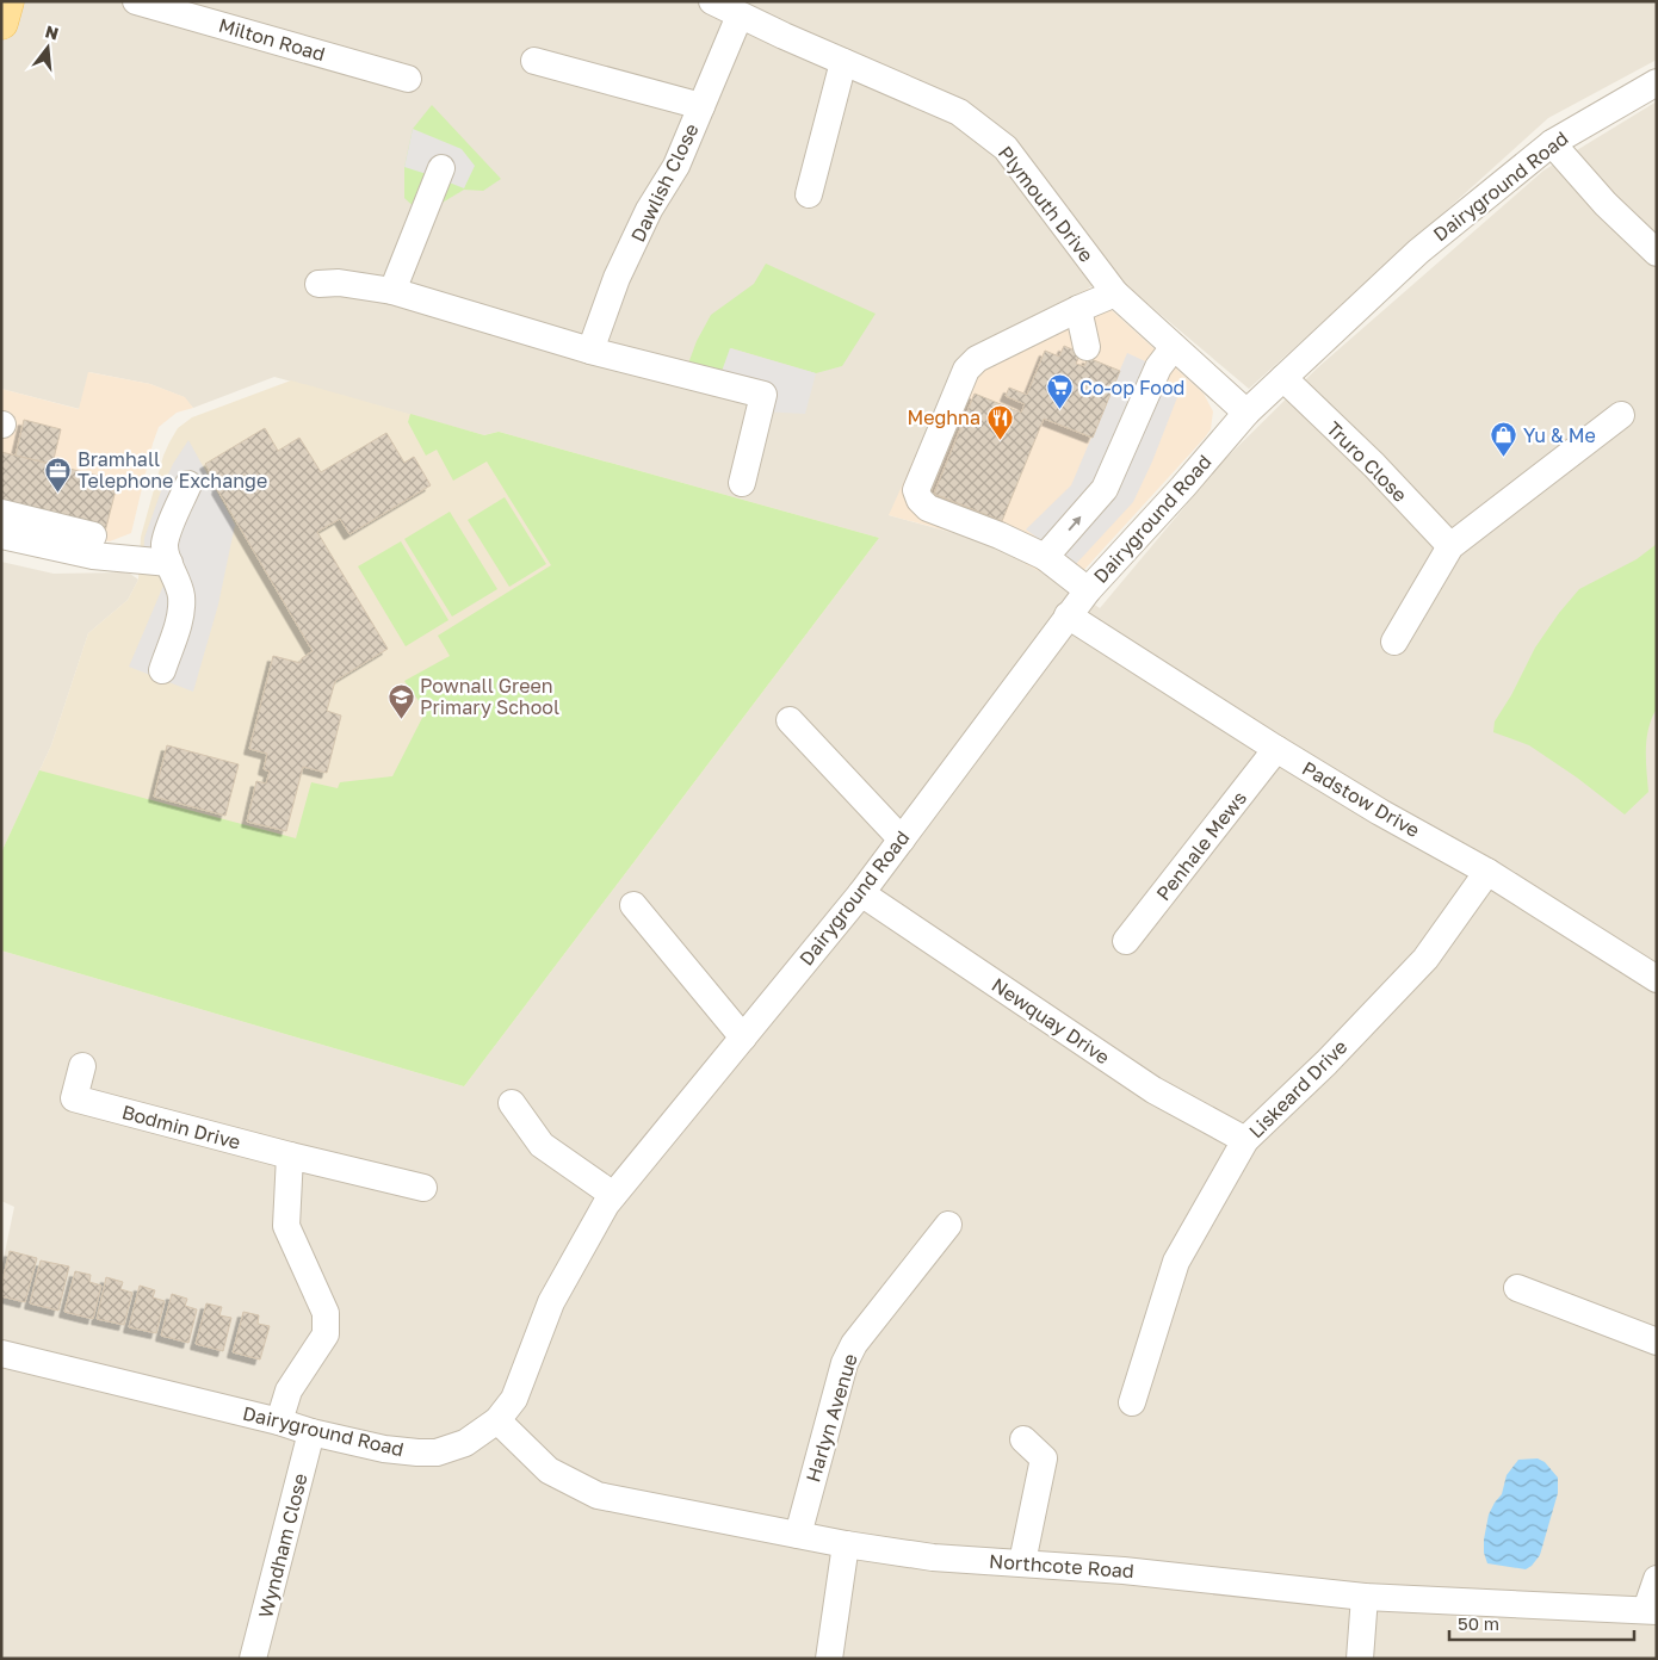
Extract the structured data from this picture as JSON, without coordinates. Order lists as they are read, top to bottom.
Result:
{
  "streets": {
    "street": [
      "Milton Road",
      "Dawlish Close",
      "Dairyground Road",
      "Plymouth Drive",
      "Truro Close",
      "Padstow Drive",
      "Penhale Mews",
      "Newquay Drive",
      "Liskeard Drive",
      "Bodmin Drive",
      "Harlyn Avenue",
      "Wyndham Close",
      "Northcote Road"
    ]
  },
  "crossings": [
    ["Dawlish Close", "Plymouth Drive"],
    ["Dairyground Road", "Plymouth Drive"],
    ["Dairyground Road", "Truro Close"],
    ["Dairyground Road", "Padstow Drive"],
    ["Dairyground Road", "Newquay Drive"],
    ["Dairyground Road", "Wyndham Close"],
    ["Dairyground Road", "Northcote Road"],
    ["Padstow Drive", "Penhale Mews"],
    ["Padstow Drive", "Liskeard Drive"],
    ["Newquay Drive", "Liskeard Drive"],
    ["Harlyn Avenue", "Northcote Road"]
  ],
  "places": {
    "supermarket": ["Co-op Food"],
    "restaurant": ["Meghna"],
    "shop": ["Yu & Me"],
    "office": ["Bramhall Telephone Exchange"],
    "school or university": ["Pownall Green Primary School"]
  },
  "scale_bar": "50 m",
  "north": "top"
}
